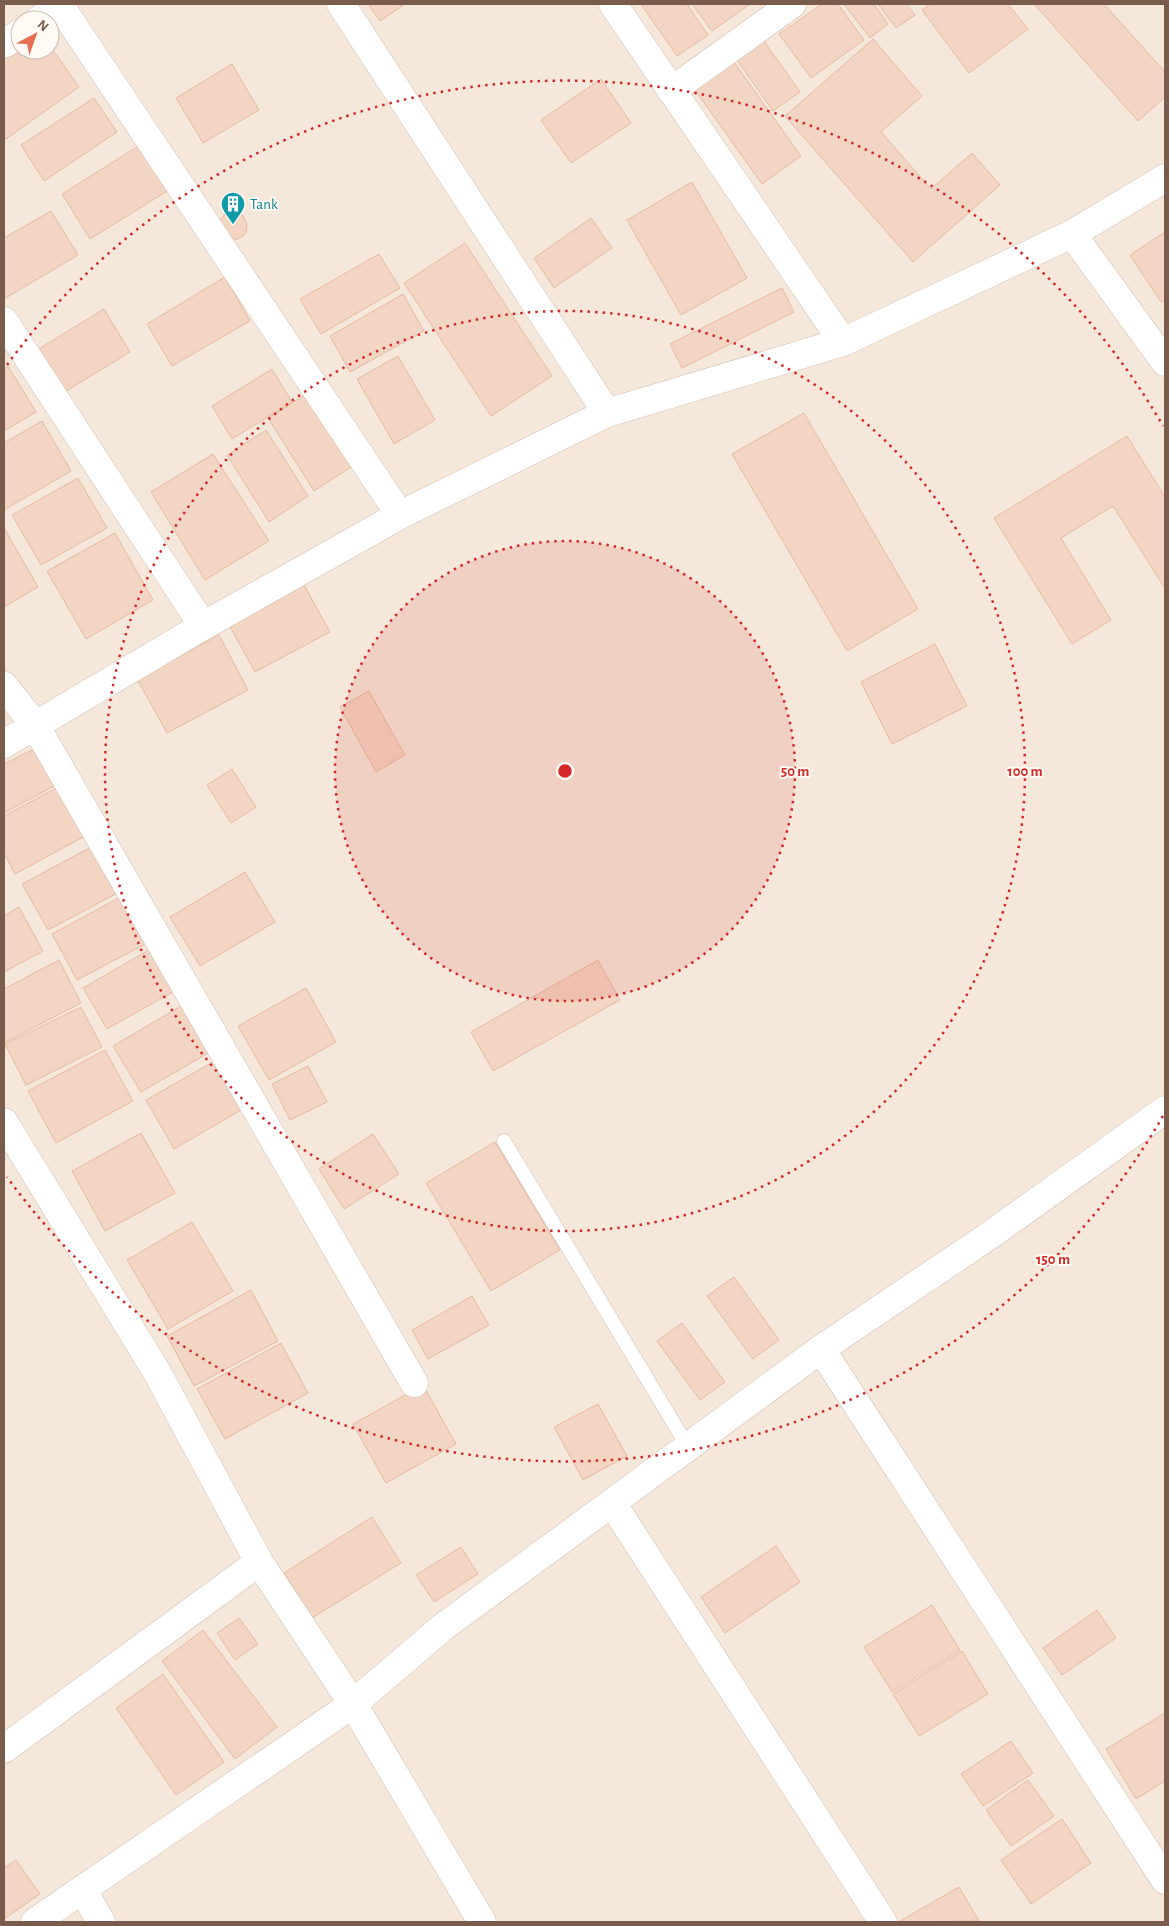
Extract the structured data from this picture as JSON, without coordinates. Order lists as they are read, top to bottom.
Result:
{
  "places": {
    "building": ["Tank"]
  },
  "north": "top right",
  "rings": ["50 m", "100 m", "150 m"]
}
